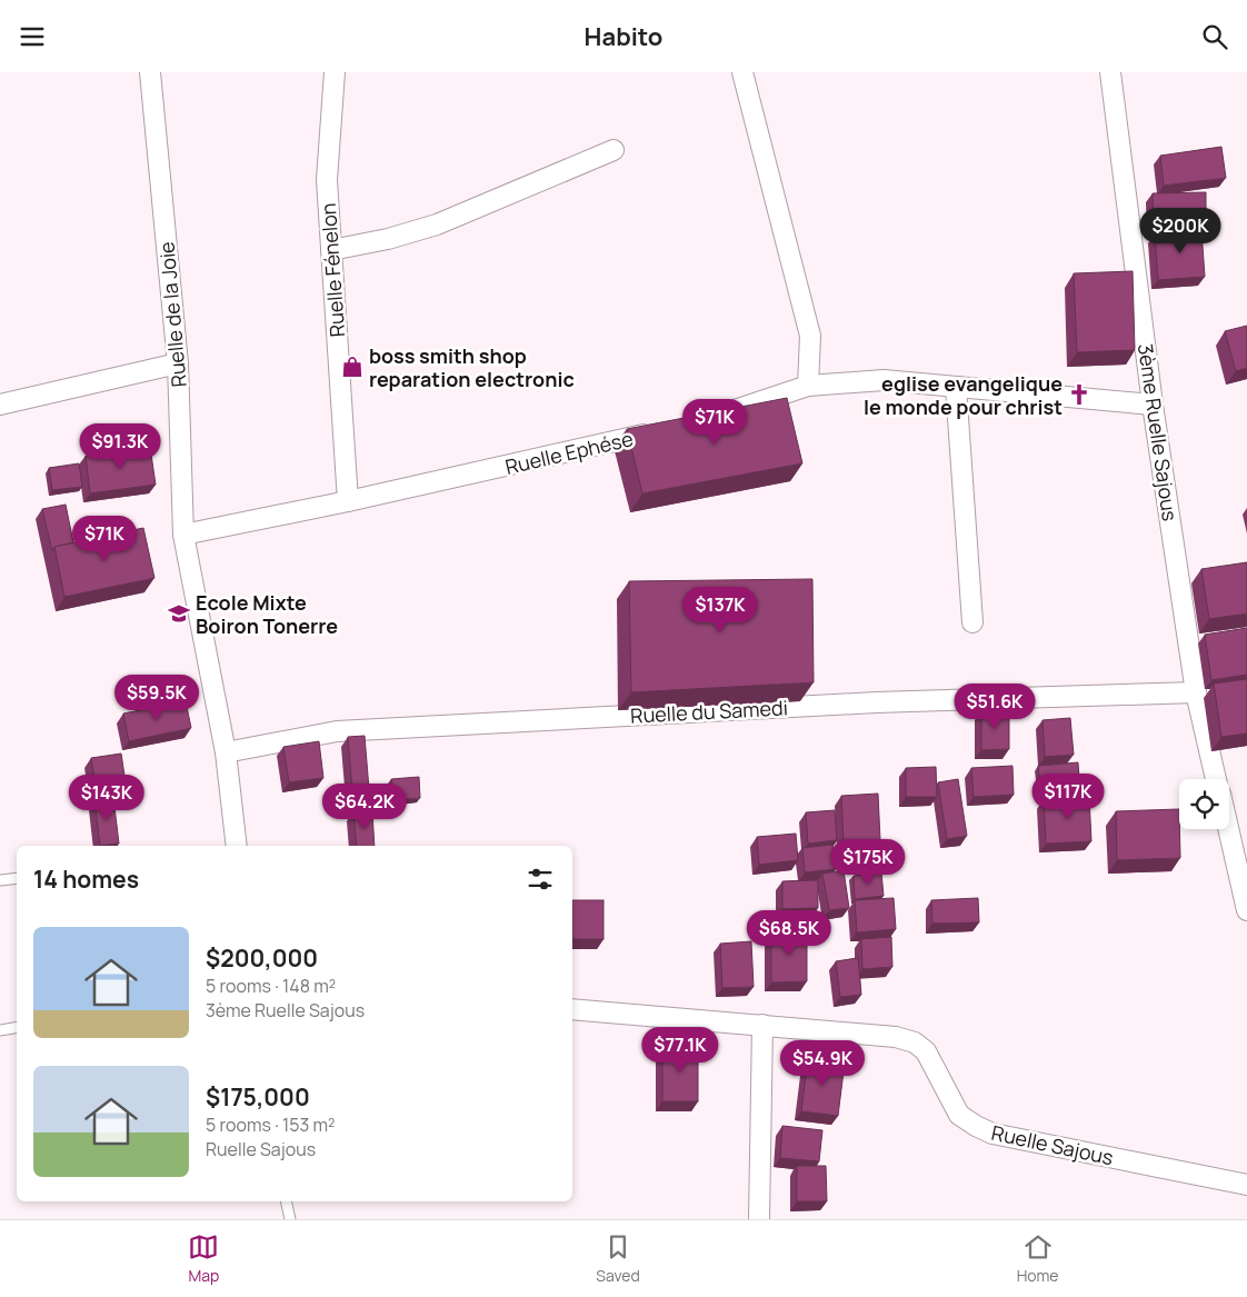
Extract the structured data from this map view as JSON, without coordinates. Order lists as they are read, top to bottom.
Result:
{
  "streets": {
    "street": [
      "Ruelle Fénelon",
      "Ruelle de la Joie",
      "3ème Ruelle Sajous",
      "Ruelle Ephése",
      "Ruelle du Samedi",
      "Ruelle Sajous"
    ]
  },
  "crossings": [
    ["Ruelle Fénelon", "Ruelle Ephése"],
    ["Ruelle de la Joie", "Ruelle Ephése"],
    ["Ruelle de la Joie", "Ruelle du Samedi"],
    ["3ème Ruelle Sajous", "Ruelle du Samedi"]
  ],
  "places": {
    "shop": ["boss smith shop reparation electronic"],
    "church": ["eglise evangelique le monde pour christ"],
    "school or university": ["Ecole Mixte Boiron Tonerre"]
  },
  "page": {
    "header": "Habito",
    "price": [
      "$200K",
      "$71K",
      "$91.3K",
      "$71K",
      "$137K",
      "$59.5K",
      "$51.6K",
      "$117K",
      "$143K",
      "$64.2K",
      "$175K",
      "$68.5K",
      "$77.1K",
      "$54.9K"
    ],
    "heading": "14 homes",
    "list": [
      {
        "name": "$200,000",
        "note": "5 rooms · 148 m² · 3ème Ruelle Sajous"
      },
      {
        "name": "$175,000",
        "note": "5 rooms · 153 m² · Ruelle Sajous"
      }
    ],
    "tabs": ["Map", "Saved", "Home"]
  }
}
